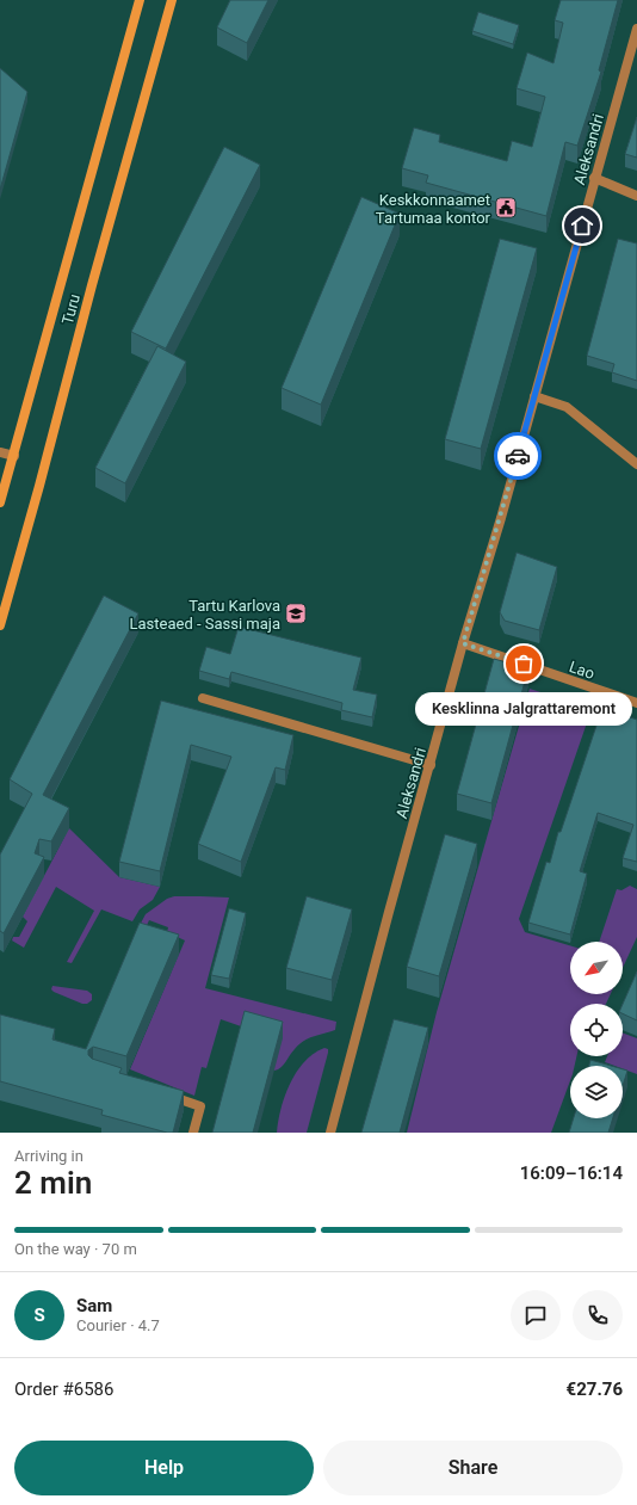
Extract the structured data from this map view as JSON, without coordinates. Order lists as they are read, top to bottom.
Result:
{
  "streets": {
    "main road": ["Turu"],
    "street": ["Aleksandri", "Lao"]
  },
  "crossings": [
    ["Aleksandri", "Lao"]
  ],
  "places": {
    "public building": ["Keskkonnaamet Tartumaa kontor"],
    "school or university": ["Tartu Karlova Lasteaed - Sassi maja"],
    "other": ["Kesklinna Jalgrattaremont"]
  },
  "north": "bottom left",
  "page": {
    "bubble": "Kesklinna Jalgrattaremont",
    "heading": ["2 min", "Arriving in", "16:09–16:14"],
    "panel": [
      "Sam",
      "Courier · 4.7",
      "Order #6586",
      "€27.76"
    ],
    "bar": "On the way · 70 m",
    "round": "S",
    "buttons": ["Help", "Share"]
  }
}
